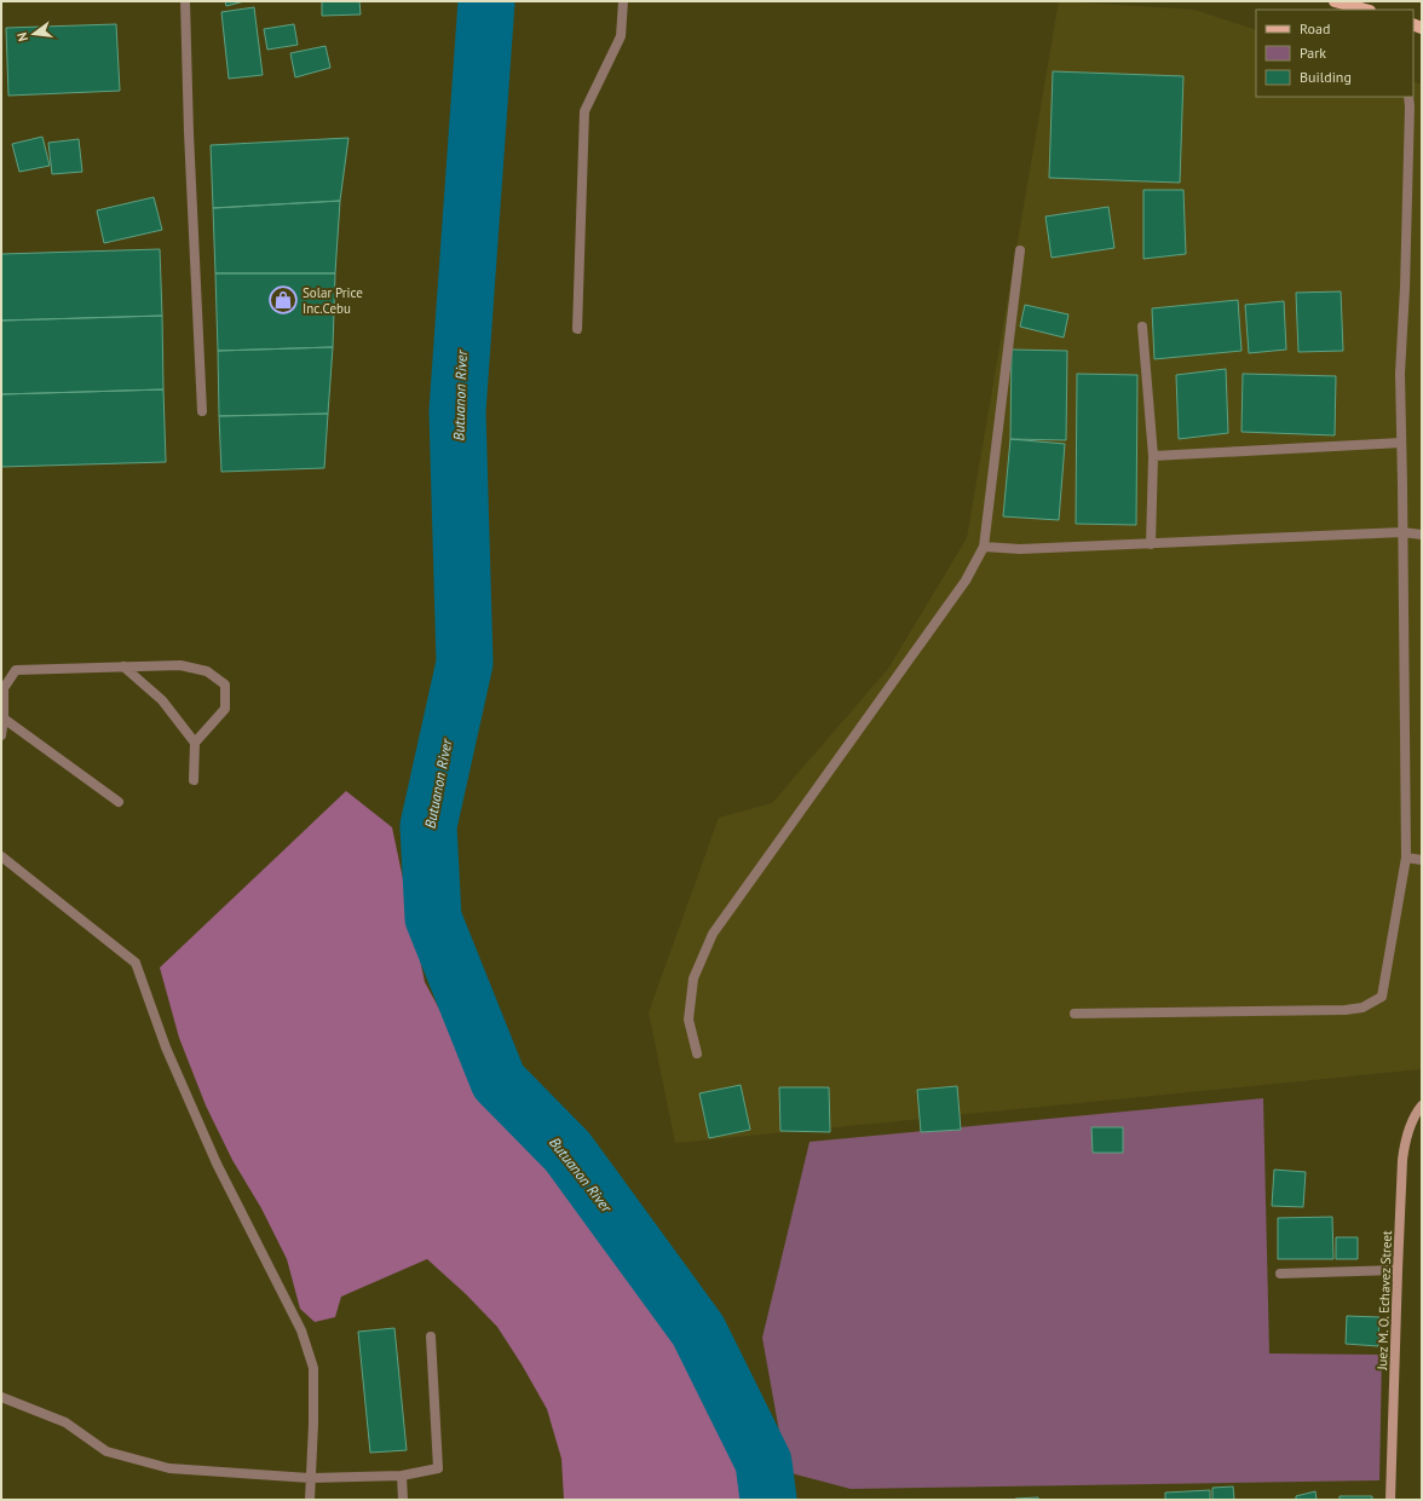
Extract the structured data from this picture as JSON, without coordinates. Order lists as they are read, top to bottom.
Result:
{
  "streets": {
    "street": ["Juez M. O. Echavez Street"]
  },
  "water": ["Butuanon River"],
  "places": {
    "shop": ["Solar Price Inc.Cebu"]
  },
  "legend": ["Road", "Park", "Building"],
  "north": "left"
}
